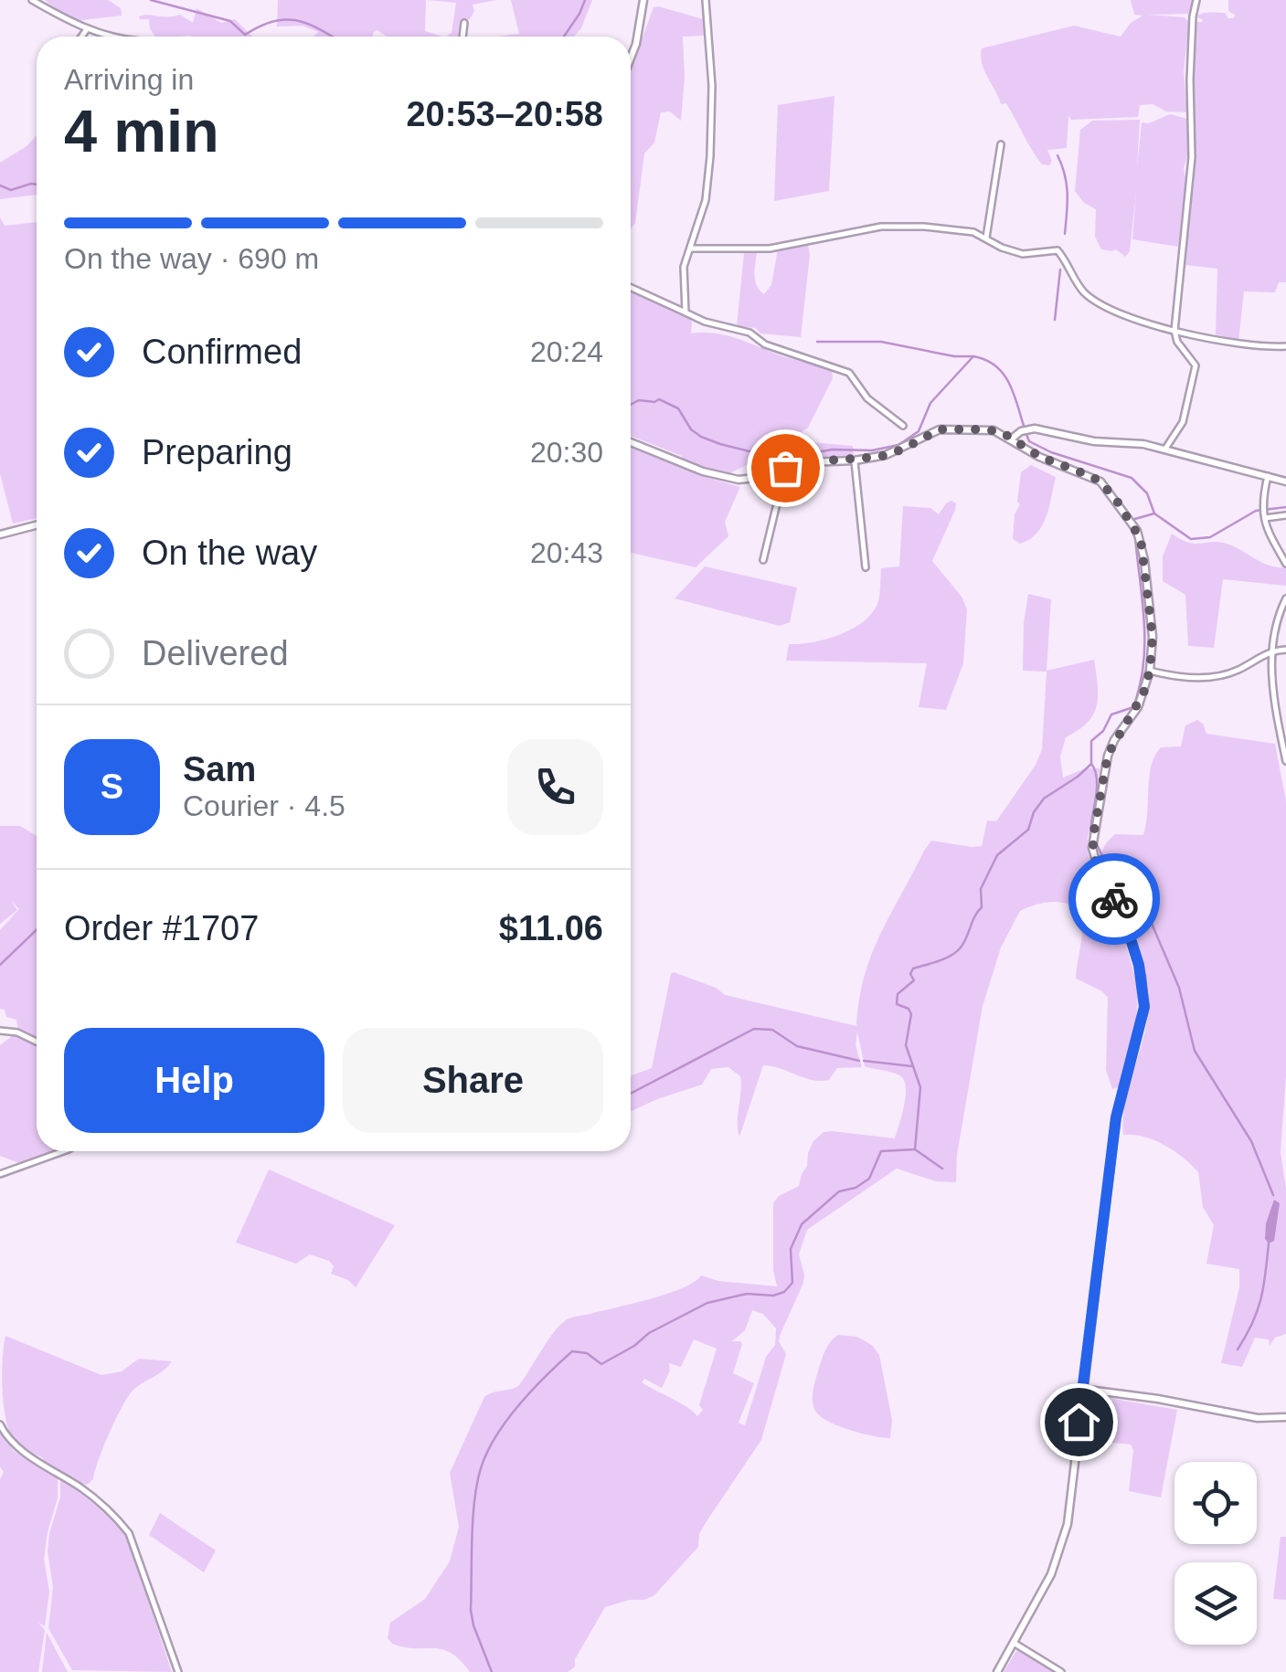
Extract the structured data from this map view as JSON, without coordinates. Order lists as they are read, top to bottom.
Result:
{
  "page": {
    "heading": ["4 min", "Arriving in", "20:53–20:58"],
    "panel": [
      "Sam",
      "Courier · 4.5",
      "Order #1707",
      "$11.06"
    ],
    "bar": "On the way · 690 m",
    "list": [
      ["Confirmed", "20:24"],
      ["Preparing", "20:30"],
      ["On the way", "20:43"],
      "Delivered"
    ],
    "round": "S",
    "buttons": ["Help", "Share"]
  }
}
